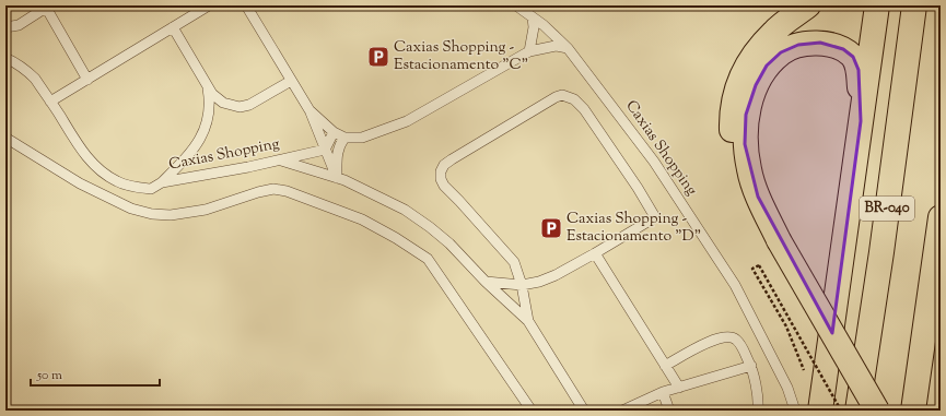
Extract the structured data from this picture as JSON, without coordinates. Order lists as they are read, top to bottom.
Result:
{
  "streets": {
    "highway": ["BR-040"],
    "lane": ["Caxias Shopping"]
  },
  "places": {
    "parking": ["Caxias Shopping - Estacionamento \"C\"", "Caxias Shopping - Estacionamento \"D\""]
  },
  "scale_bar": "50 m"
}
